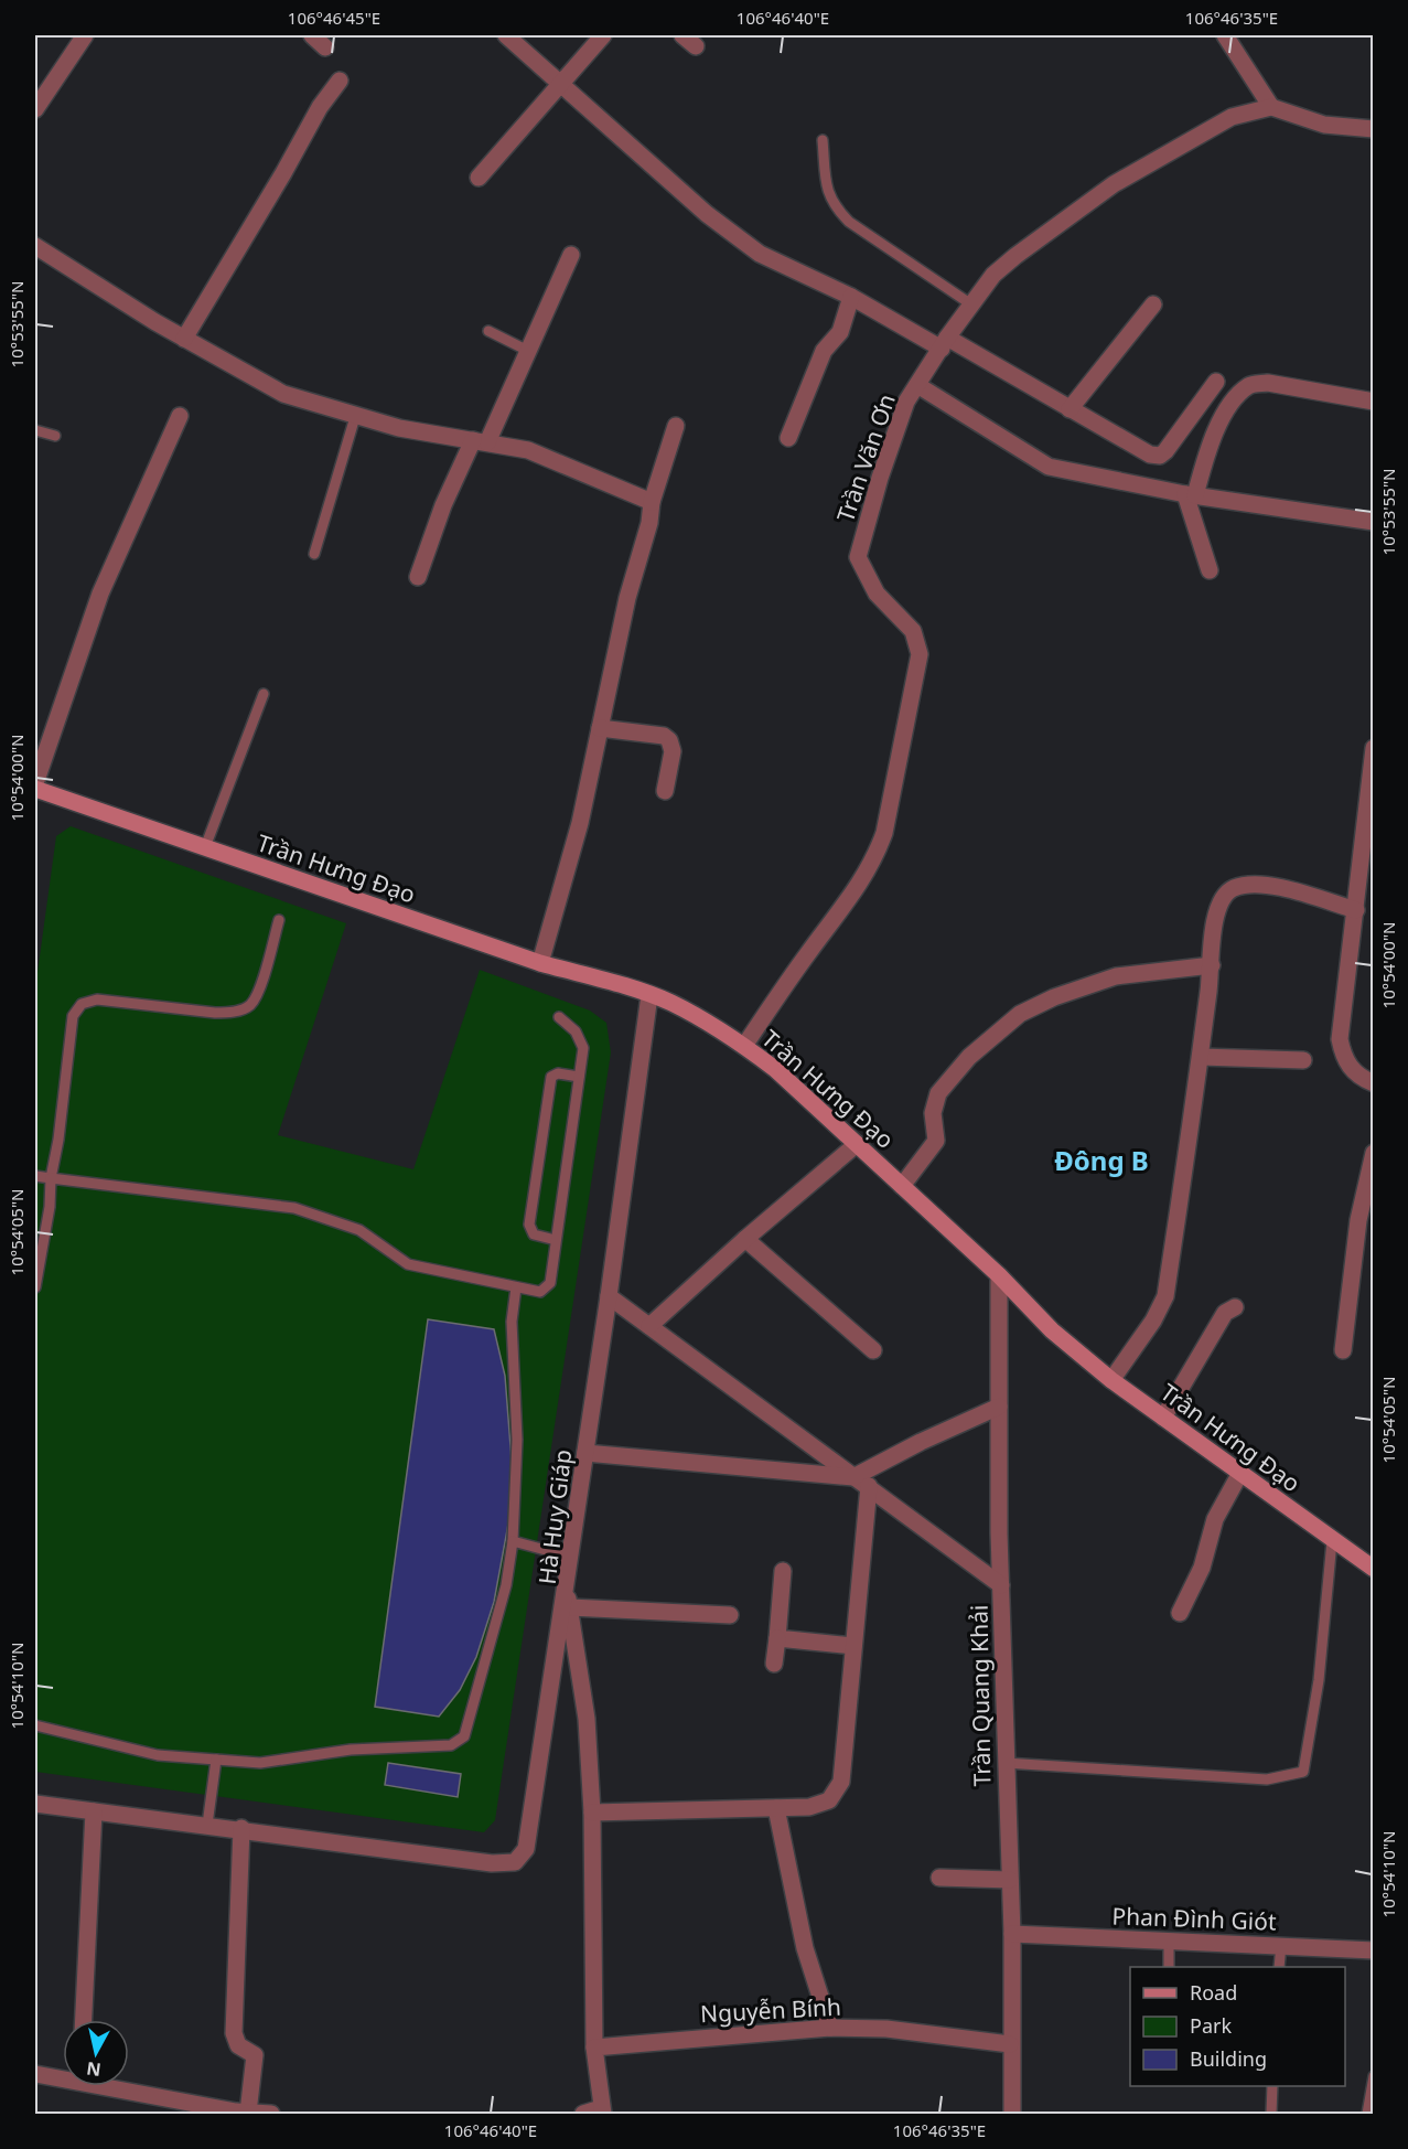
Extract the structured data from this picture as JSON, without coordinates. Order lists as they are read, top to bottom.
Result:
{
  "streets": {
    "main road": ["Trần Hưng Đạo"],
    "street": [
      "Trần Văn Ơn",
      "Hà Huy Giáp",
      "Trần Quang Khải",
      "Phan Đình Giót",
      "Nguyễn Bính"
    ]
  },
  "crossings": [
    ["Trần Văn Ơn", "Trần Hưng Đạo"],
    ["Trần Hưng Đạo", "Hà Huy Giáp"],
    ["Trần Hưng Đạo", "Trần Quang Khải"],
    ["Hà Huy Giáp", "Nguyễn Bính"],
    ["Trần Quang Khải", "Phan Đình Giót"],
    ["Trần Quang Khải", "Nguyễn Bính"]
  ],
  "districts": ["Đông B"],
  "legend": ["Road", "Park", "Building"],
  "north": "bottom",
  "coordinates": [
    "106°46'45\"E",
    "106°46'40\"E",
    "106°46'35\"E",
    "10°53'55\"N",
    "10°54'00\"N",
    "10°54'05\"N",
    "10°54'10\"N"
  ]
}
